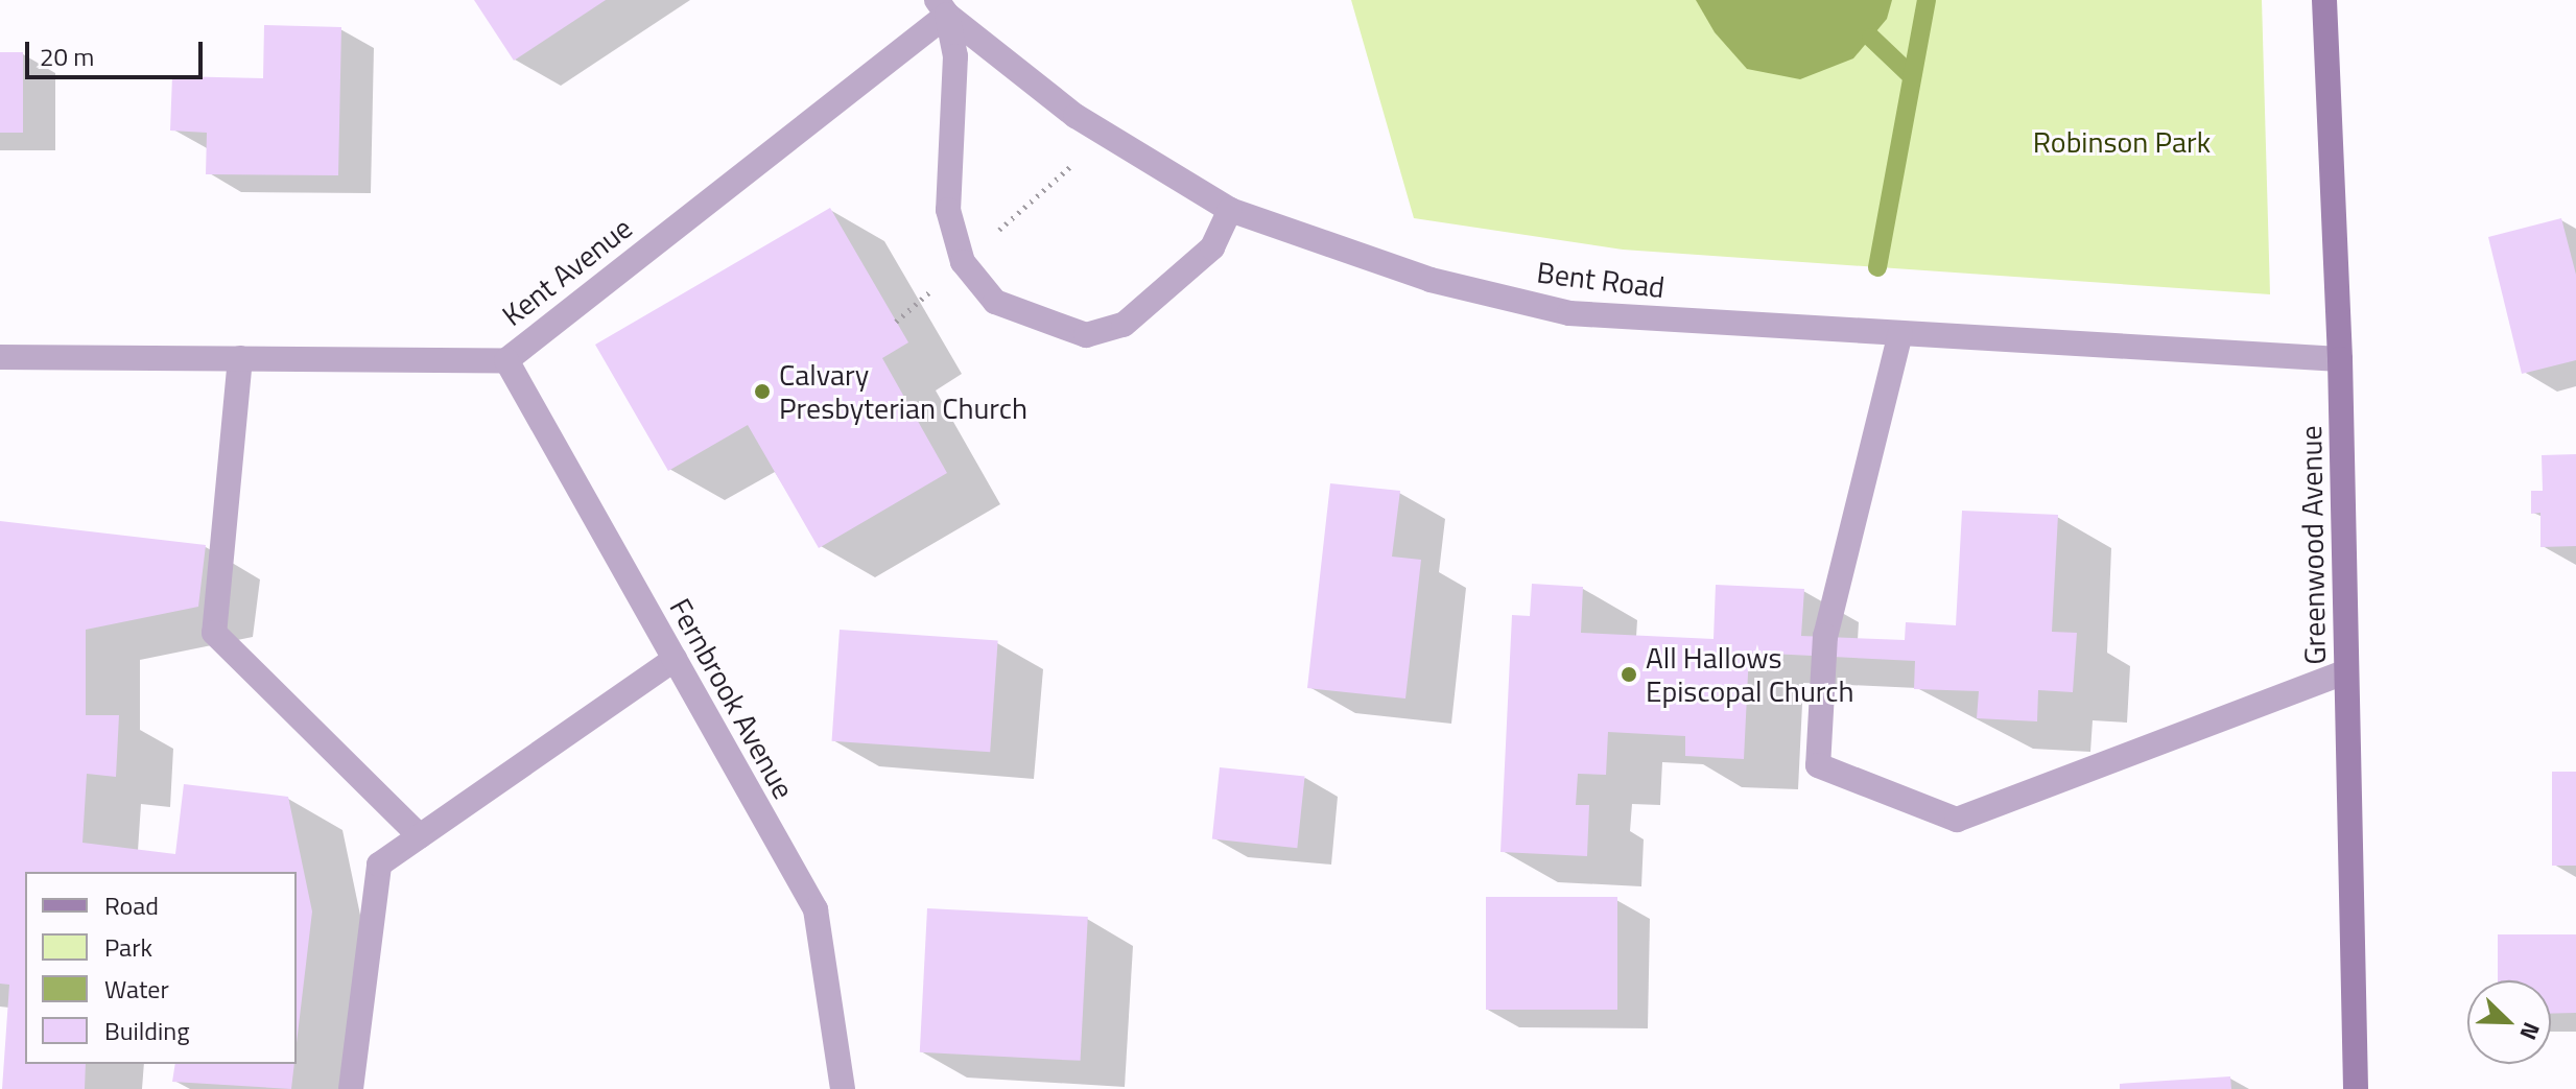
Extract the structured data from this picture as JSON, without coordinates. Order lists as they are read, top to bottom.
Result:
{
  "streets": {
    "main road": ["Greenwood Avenue"],
    "street": ["Kent Avenue", "Bent Road", "Fernbrook Avenue"]
  },
  "crossings": [
    ["Kent Avenue", "Bent Road"],
    ["Kent Avenue", "Fernbrook Avenue"],
    ["Bent Road", "Greenwood Avenue"]
  ],
  "parks": ["Robinson Park"],
  "places": ["Calvary Presbyterian Church", "All Hallows Episcopal Church"],
  "legend": [
    "Road",
    "Park",
    "Water",
    "Building"
  ],
  "scale_bar": "20 m",
  "north": "bottom right"
}
